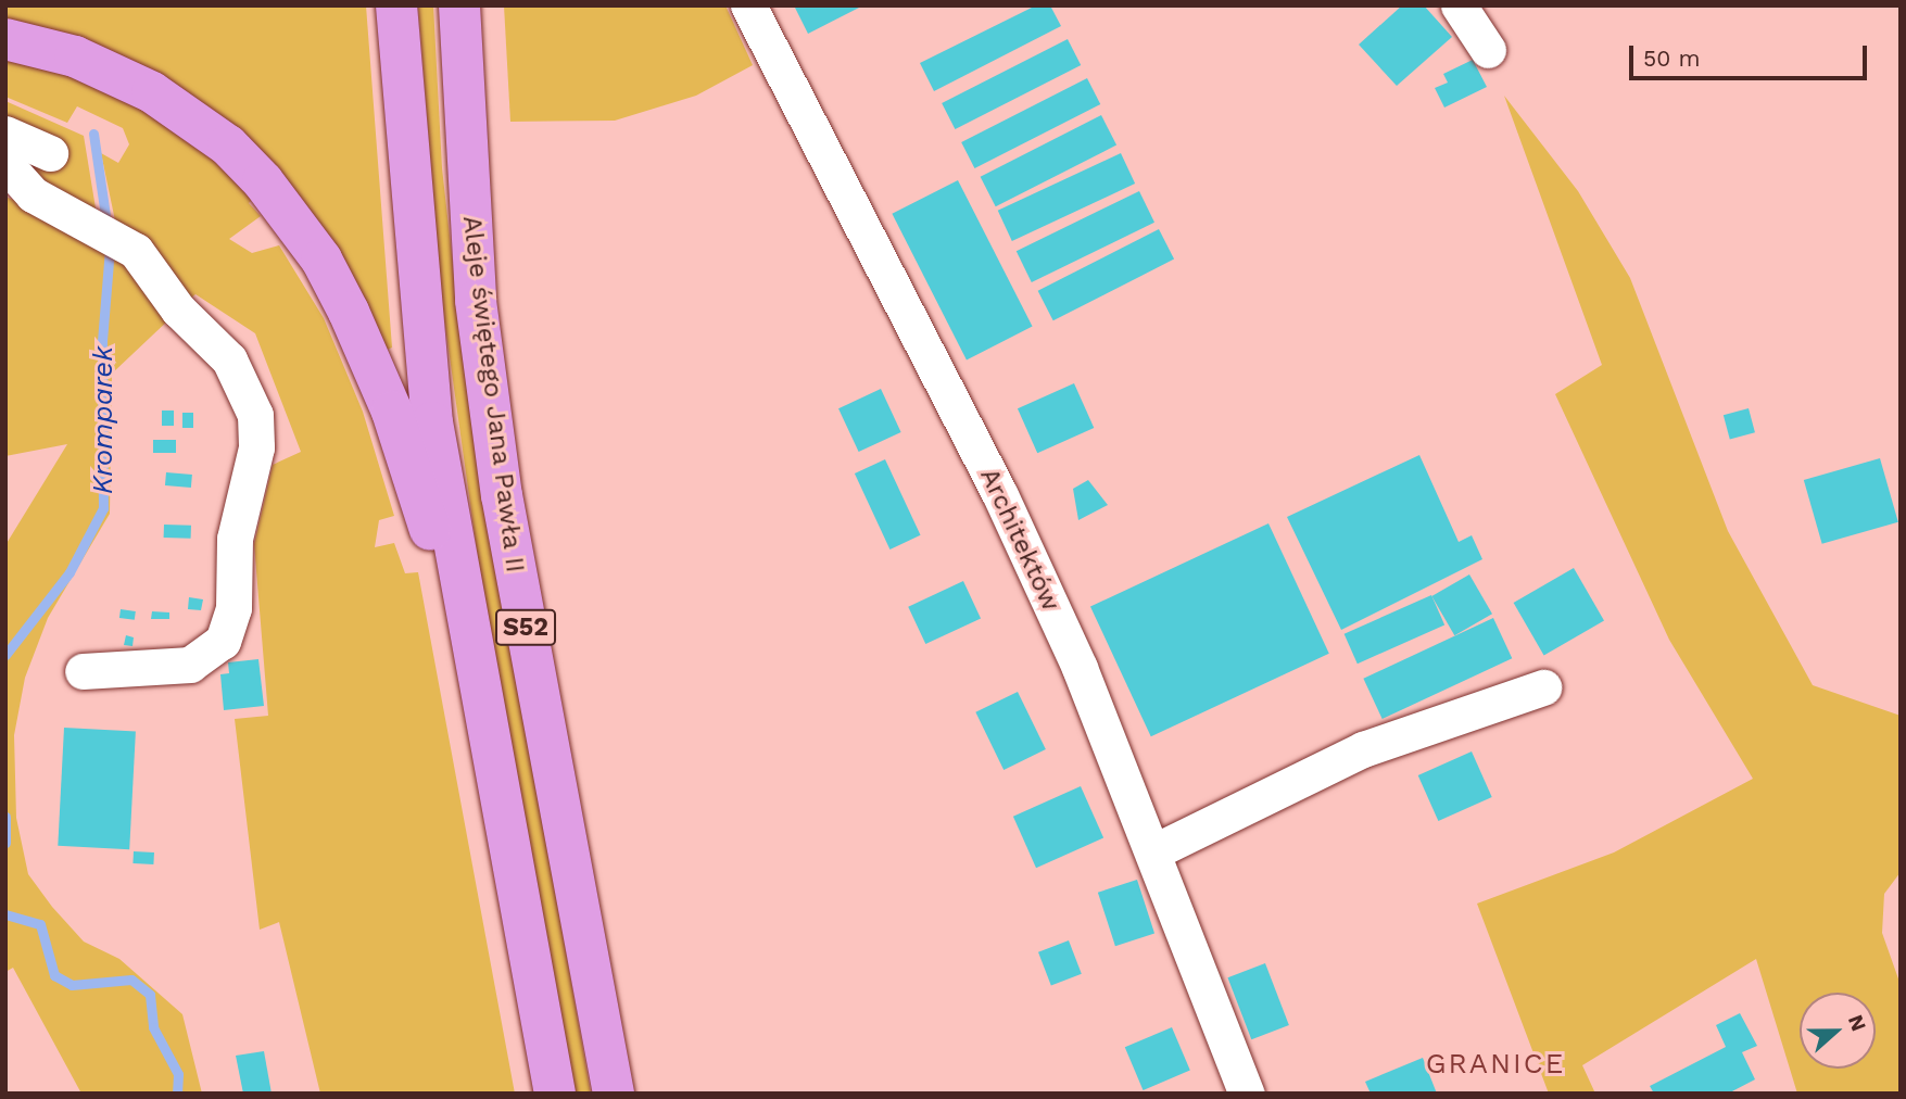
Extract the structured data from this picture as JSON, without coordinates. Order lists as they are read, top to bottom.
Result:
{
  "streets": {
    "highway": ["Aleje świętego Jana Pawła II", "S52"],
    "street": ["Architektów"]
  },
  "districts": ["GRANICE"],
  "water": ["Kromparek"],
  "scale_bar": "50 m",
  "north": "right"
}
